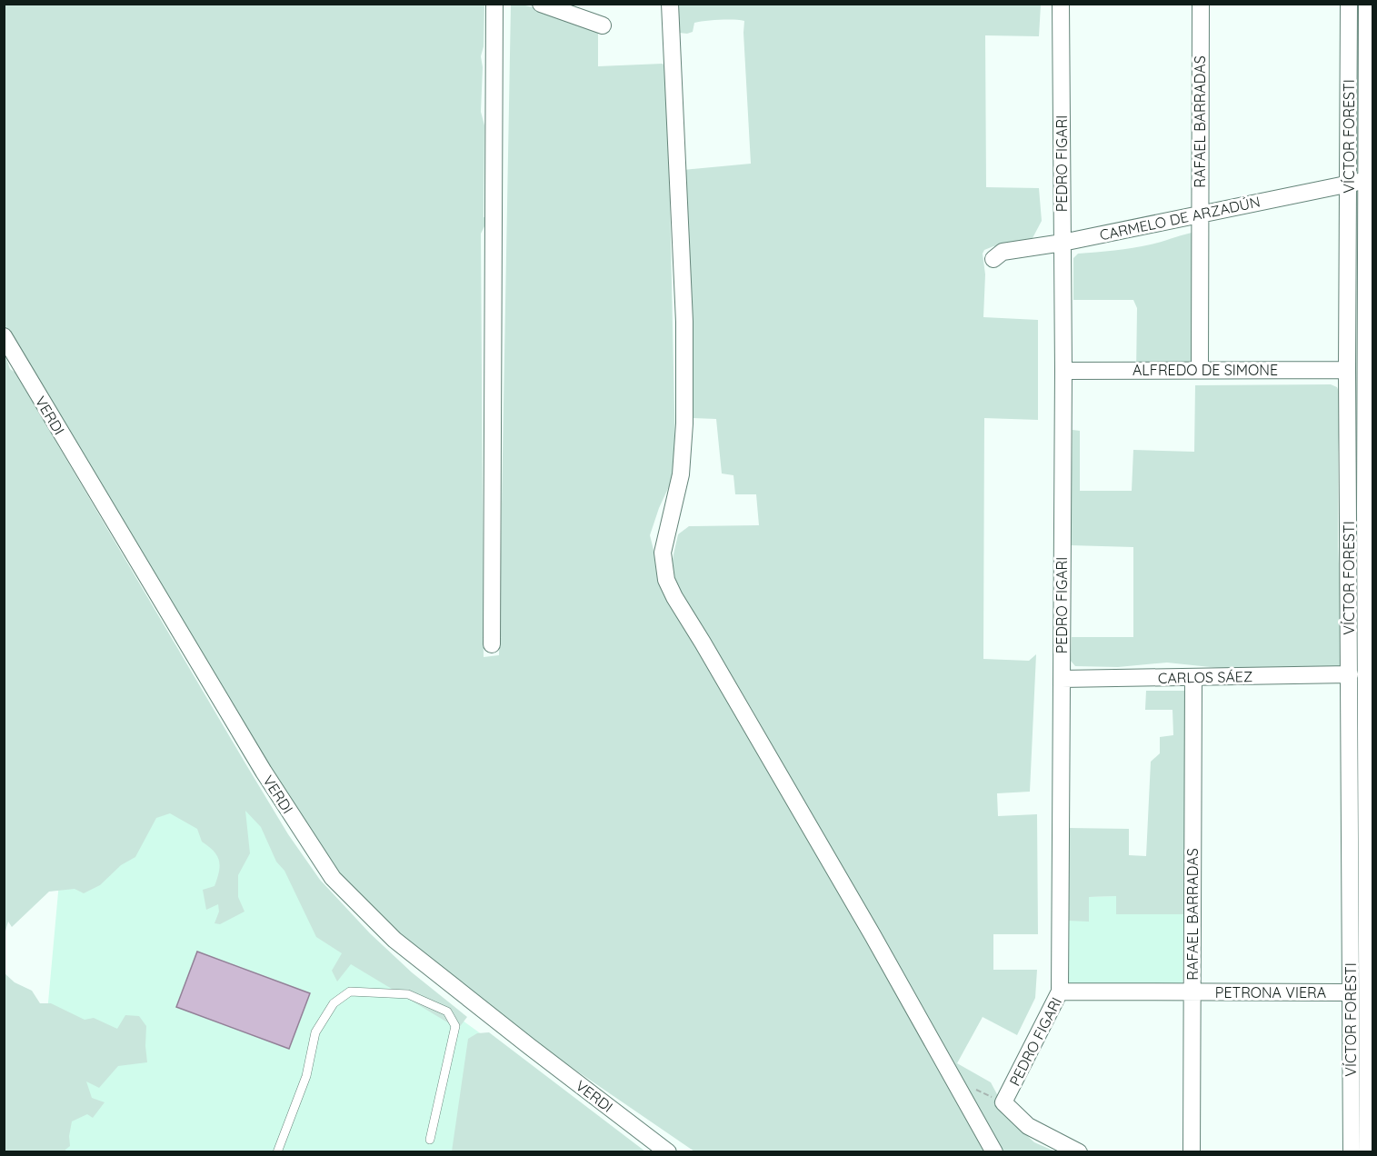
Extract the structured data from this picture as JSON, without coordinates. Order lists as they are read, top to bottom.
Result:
{
  "streets": {
    "street": [
      "RAFAEL BARRADAS",
      "VÍCTOR FORESTI",
      "PEDRO FIGARI",
      "CARMELO DE ARZADÚN",
      "ALFREDO DE SIMONE",
      "VERDI",
      "CARLOS SÁEZ",
      "PETRONA VIERA"
    ]
  },
  "crossings": [
    ["RAFAEL BARRADAS", "CARMELO DE ARZADÚN"],
    ["RAFAEL BARRADAS", "ALFREDO DE SIMONE"],
    ["RAFAEL BARRADAS", "CARLOS SÁEZ"],
    ["RAFAEL BARRADAS", "PETRONA VIERA"],
    ["VÍCTOR FORESTI", "CARMELO DE ARZADÚN"],
    ["VÍCTOR FORESTI", "ALFREDO DE SIMONE"],
    ["VÍCTOR FORESTI", "CARLOS SÁEZ"],
    ["VÍCTOR FORESTI", "PETRONA VIERA"],
    ["PEDRO FIGARI", "CARMELO DE ARZADÚN"],
    ["PEDRO FIGARI", "ALFREDO DE SIMONE"],
    ["PEDRO FIGARI", "CARLOS SÁEZ"],
    ["PEDRO FIGARI", "PETRONA VIERA"]
  ]
}
